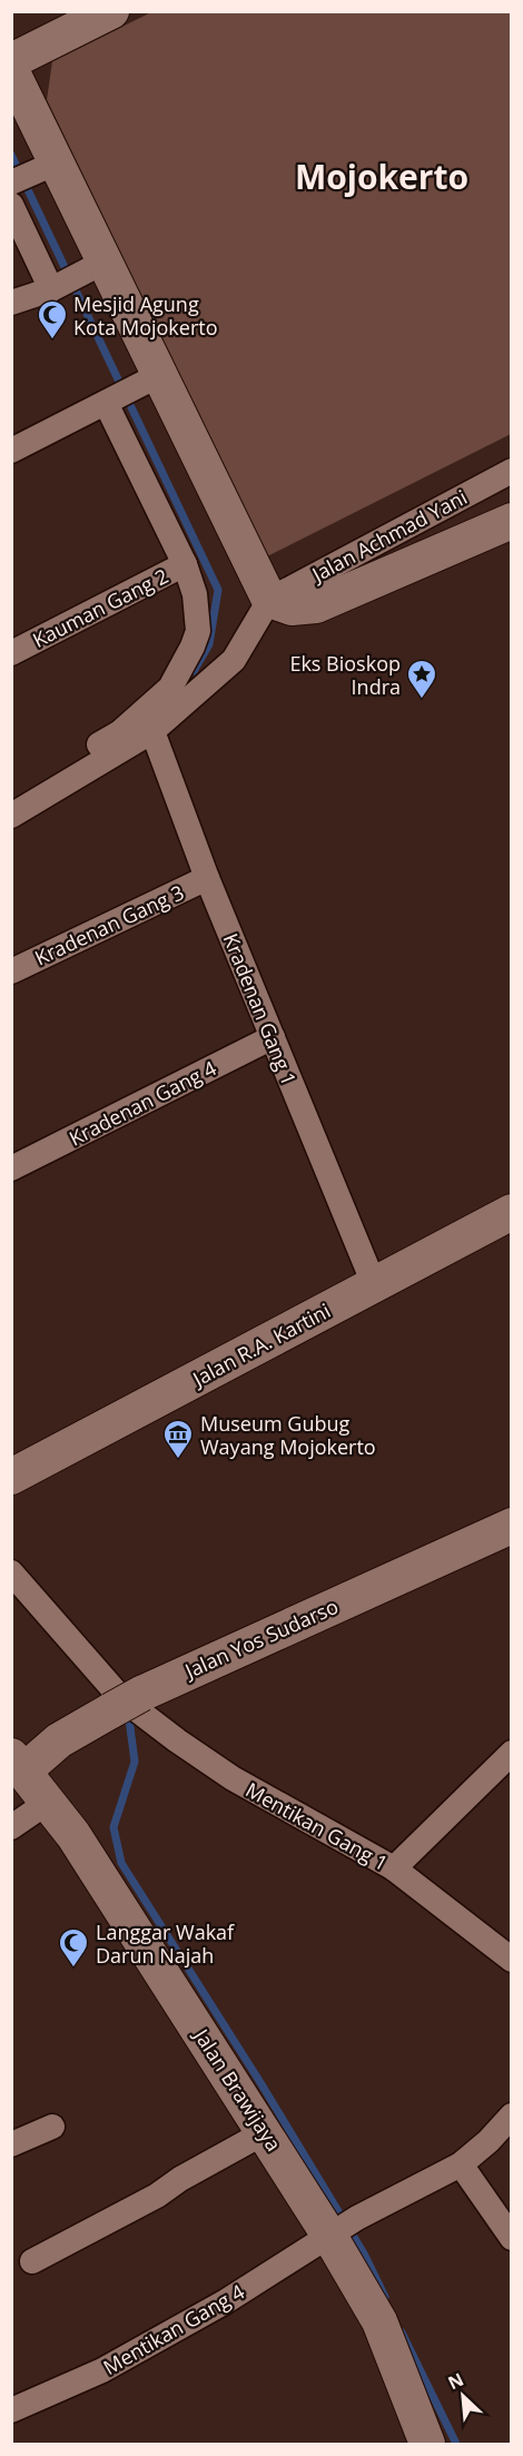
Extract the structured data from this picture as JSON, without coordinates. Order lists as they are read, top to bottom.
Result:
{
  "streets": {
    "street": [
      "Jalan Achmad Yani",
      "Kauman Gang 2",
      "Kradenan Gang 3",
      "Kradenan Gang 1",
      "Kradenan Gang 4",
      "Jalan R.A. Kartini",
      "Jalan Yos Sudarso",
      "Mentikan Gang 1",
      "Jalan Brawijaya",
      "Mentikan Gang 4"
    ]
  },
  "crossings": [
    ["Kradenan Gang 3", "Kradenan Gang 1"],
    ["Kradenan Gang 1", "Kradenan Gang 4"],
    ["Kradenan Gang 1", "Jalan R.A. Kartini"],
    ["Jalan Yos Sudarso", "Mentikan Gang 1"],
    ["Jalan Yos Sudarso", "Jalan Brawijaya"],
    ["Jalan Brawijaya", "Mentikan Gang 4"]
  ],
  "districts": ["Mojokerto"],
  "places": {
    "mosque": ["Mesjid Agung Kota Mojokerto", "Langgar Wakaf Darun Najah"],
    "place": ["Eks Bioskop Indra"],
    "museum": ["Museum Gubug Wayang Mojokerto"]
  },
  "north": "top left"
}
